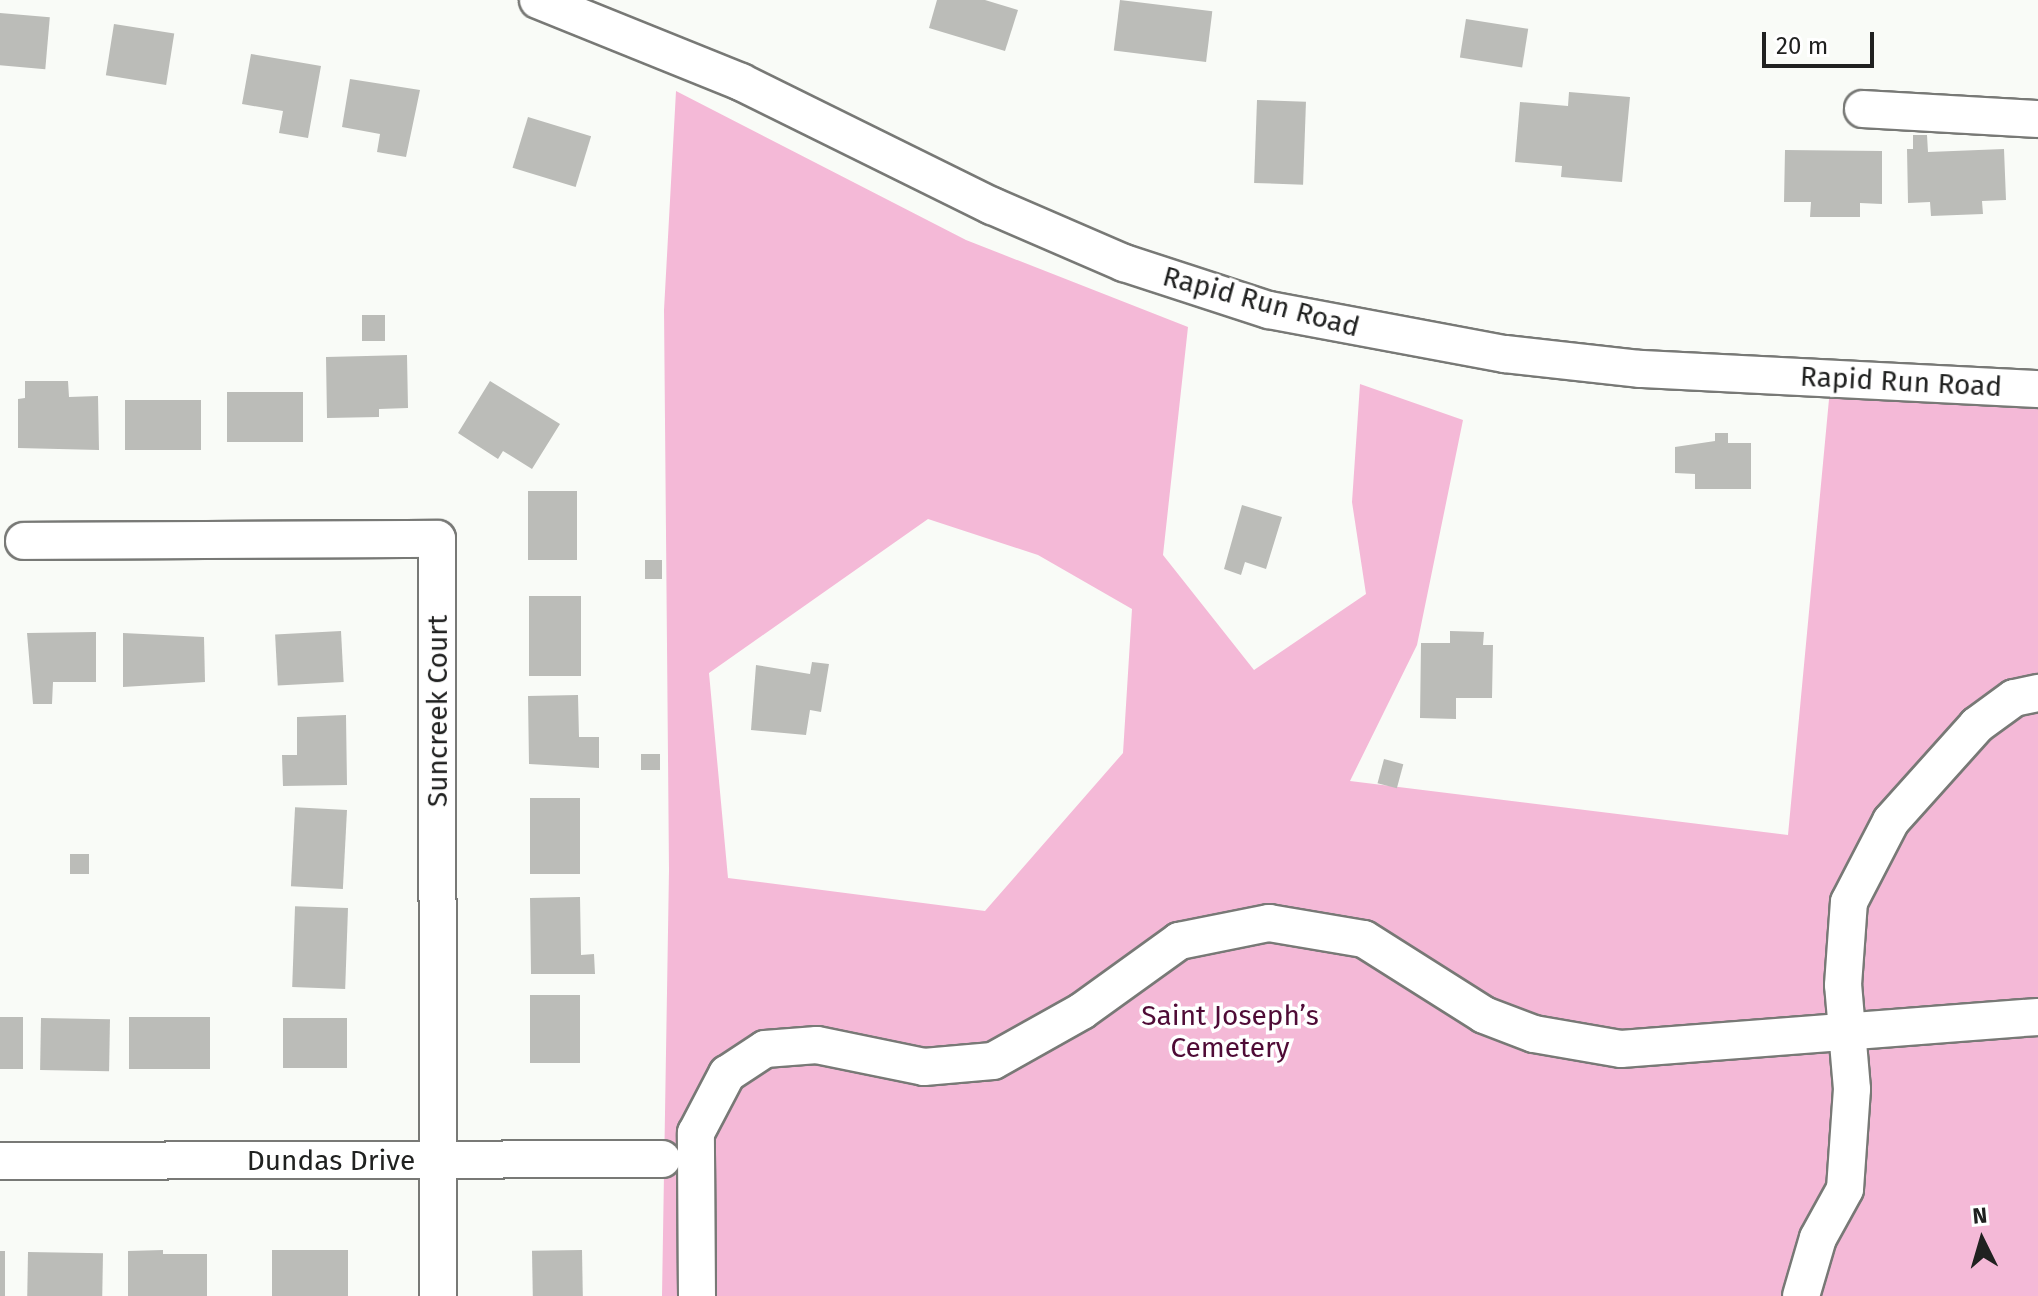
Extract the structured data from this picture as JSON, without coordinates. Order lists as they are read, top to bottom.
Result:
{
  "streets": {
    "street": ["Rapid Run Road", "Suncreek Court", "Dundas Drive"]
  },
  "crossings": [
    ["Suncreek Court", "Dundas Drive"]
  ],
  "parks": ["Saint Joseph’s Cemetery"],
  "scale_bar": "20 m",
  "north": "top"
}
